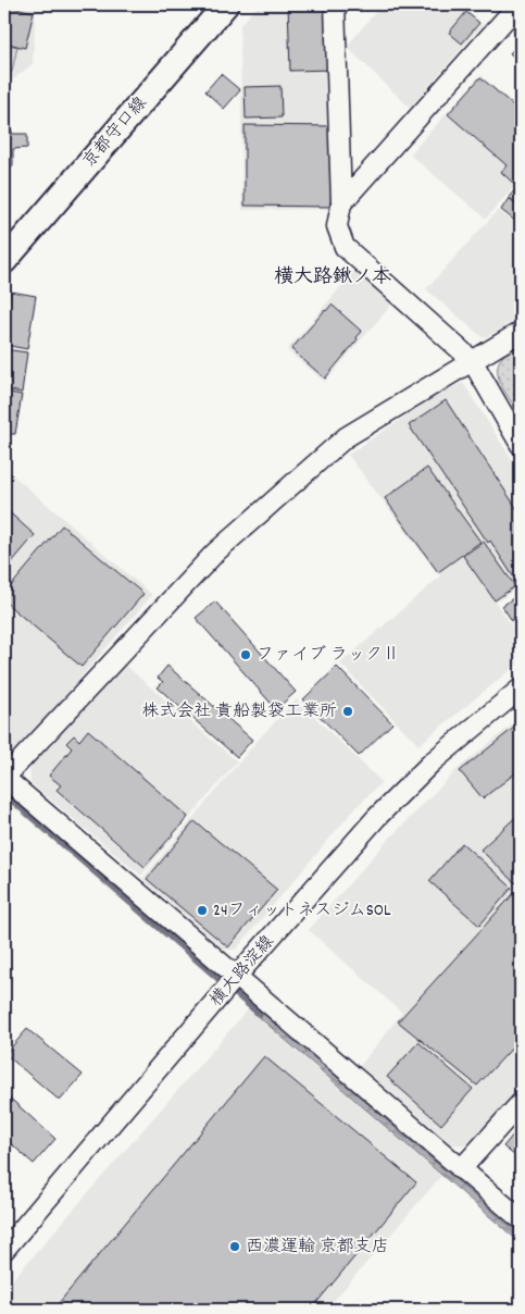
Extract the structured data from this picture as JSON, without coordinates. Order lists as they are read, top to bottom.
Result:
{
  "streets": {
    "main road": ["京都守口線"],
    "street": ["横大路淀線"]
  },
  "districts": ["横大路鍬ノ本"],
  "places": [
    "ファイブ ラックⅡ",
    "株式会社 貴船製袋工業所",
    "24フィットネスジムSOL",
    "西濃運輸 京都支店"
  ]
}
